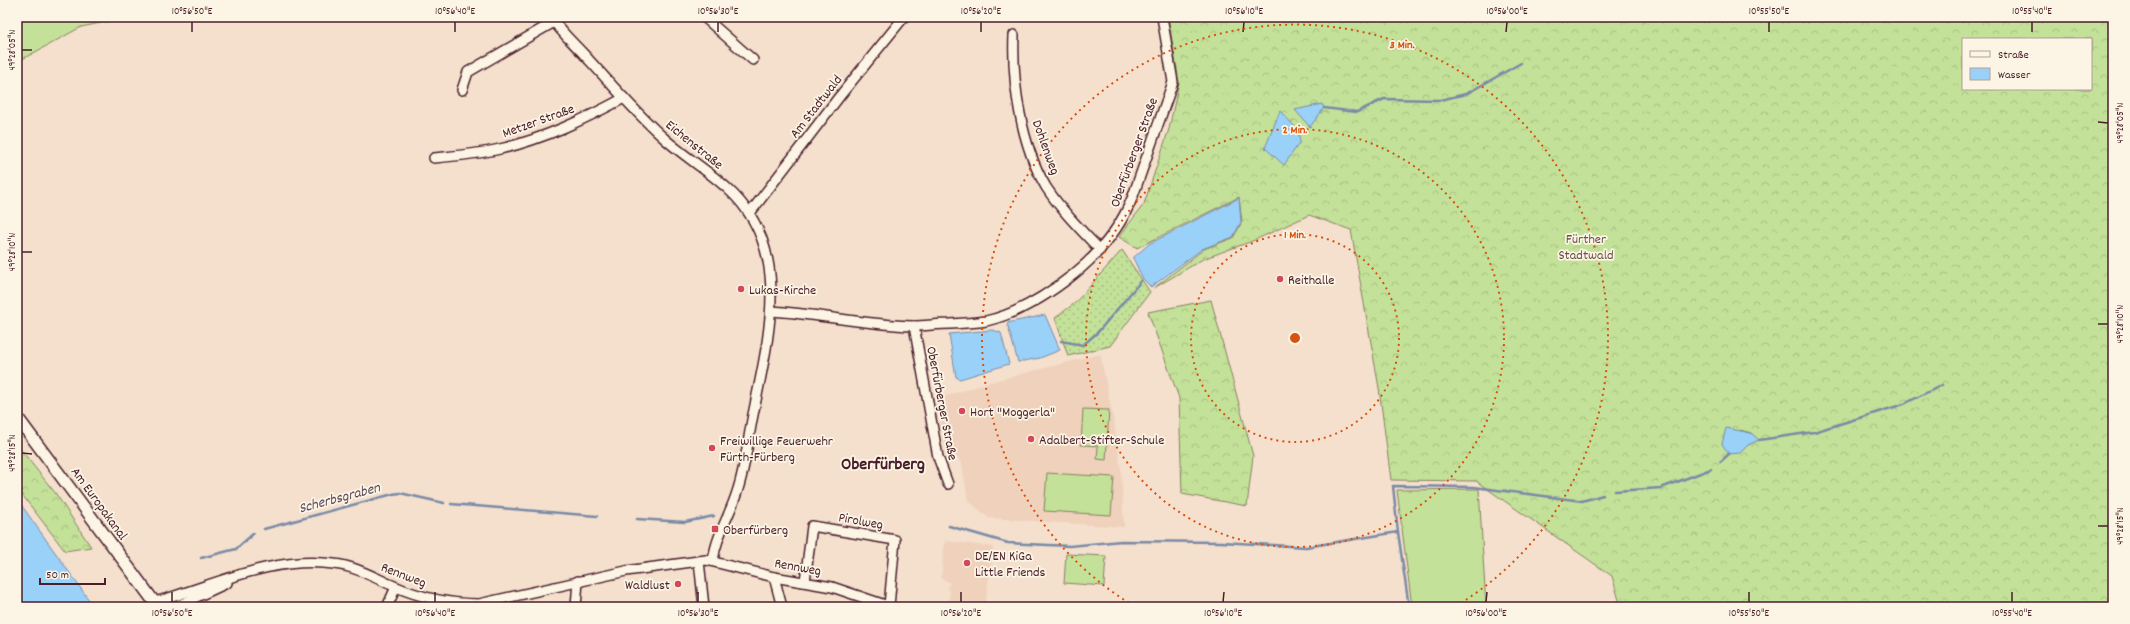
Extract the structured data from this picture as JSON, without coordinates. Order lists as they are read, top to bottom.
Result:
{
  "streets": {
    "street": [
      "Am Stadtwald",
      "Metzer Straße",
      "Eichenstraße",
      "Dohlenweg",
      "Oberfürberger Straße",
      "Am Europakanal",
      "Pirolweg",
      "Rennweg"
    ]
  },
  "crossings": [
    ["Am Stadtwald", "Eichenstraße"],
    ["Metzer Straße", "Eichenstraße"],
    ["Eichenstraße", "Oberfürberger Straße"],
    ["Dohlenweg", "Oberfürberger Straße"],
    ["Am Europakanal", "Rennweg"],
    ["Pirolweg", "Rennweg"]
  ],
  "districts": ["Oberfürberg"],
  "water": ["Scherbsgraben"],
  "parks": ["Fürther Stadtwald"],
  "places": {
    "other": [
      "Reithalle",
      "Lukas-Kirche",
      "Hort \"Moggerla\"",
      "Adalbert-Stifter-Schule",
      "Freiwillige Feuerwehr Fürth-Fürberg",
      "DE/EN KiGa Little Friends",
      "Waldlust"
    ],
    "transit": ["Oberfürberg"]
  },
  "legend": ["Straße", "Wasser"],
  "scale_bar": "50 m",
  "coordinates": [
    "10°56'50\"E",
    "10°56'40\"E",
    "10°56'30\"E",
    "10°56'20\"E",
    "10°56'10\"E",
    "10°56'00\"E",
    "10°55'50\"E",
    "10°55'40\"E",
    "49°28'05\"N",
    "49°28'10\"N",
    "49°28'15\"N"
  ],
  "rings": ["3 Min.", "2 Min.", "1 Min."]
}
